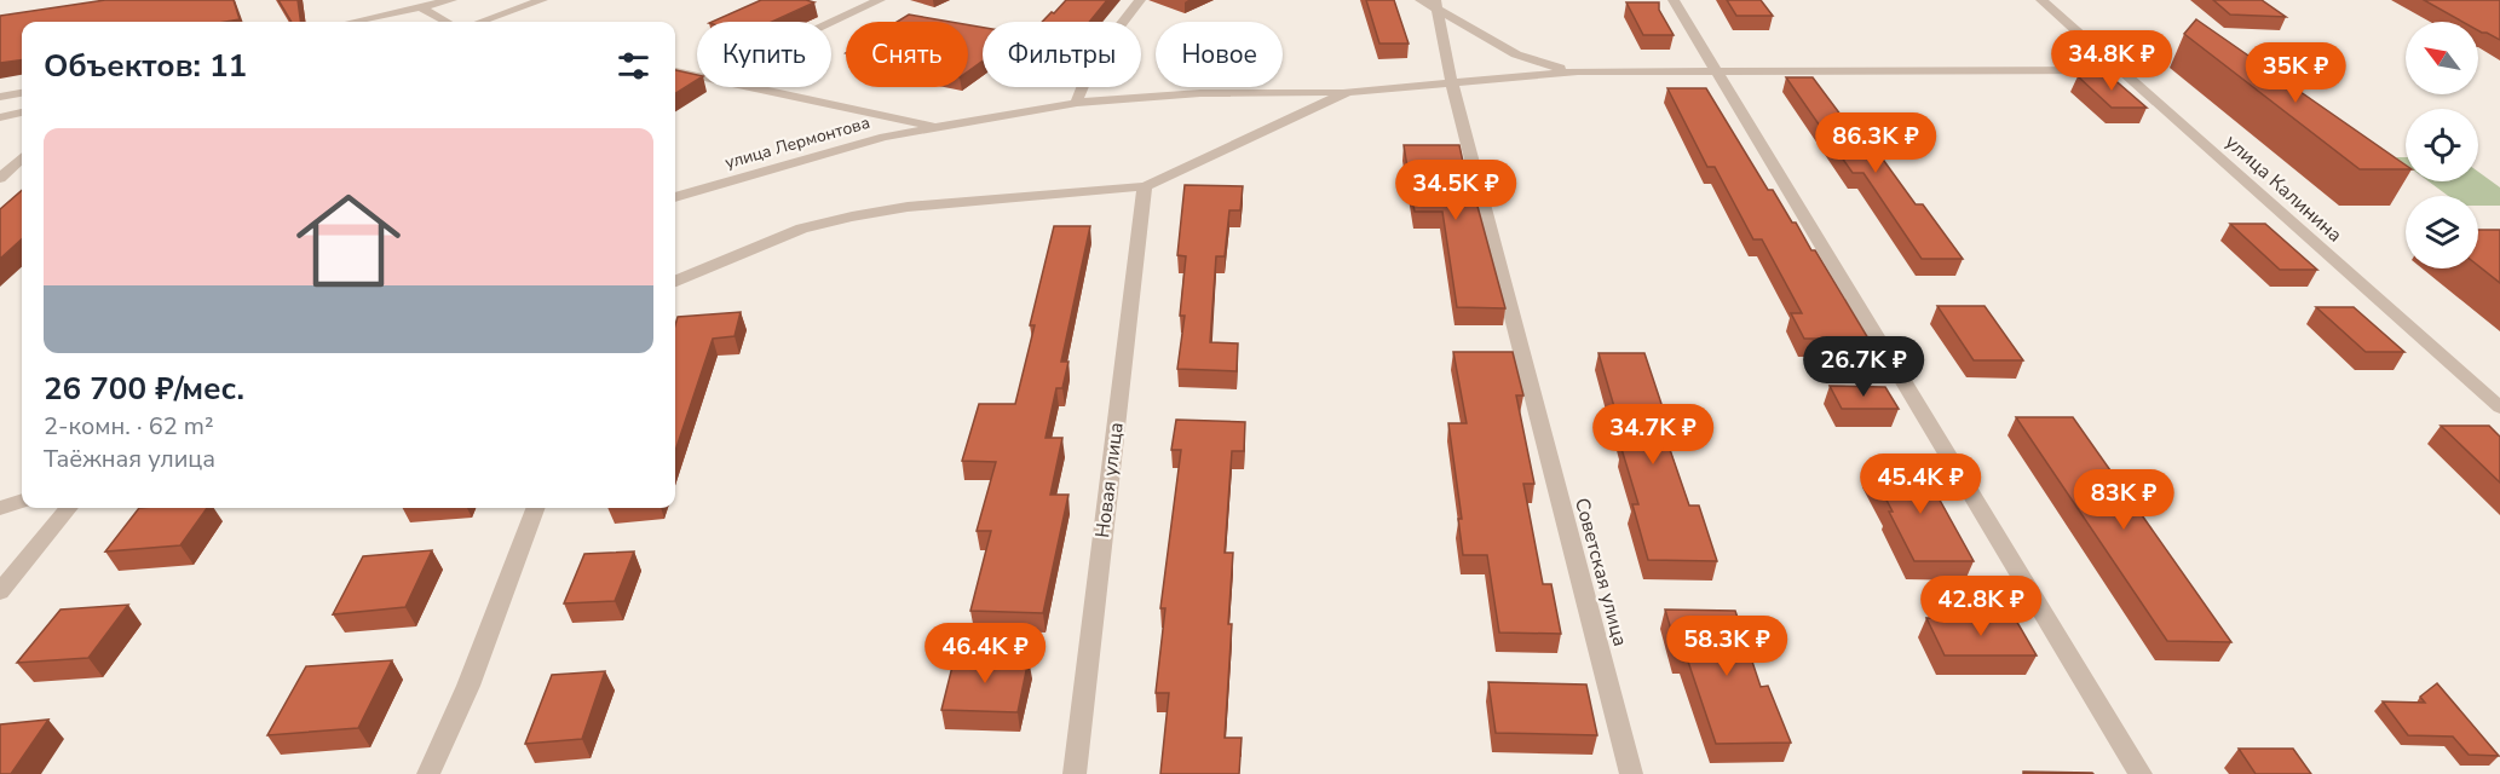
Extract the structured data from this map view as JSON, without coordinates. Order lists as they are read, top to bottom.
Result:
{
  "streets": {
    "street": [
      "улица Лермонтова",
      "улица Калинина",
      "Новая улица",
      "Советская улица"
    ]
  },
  "crossings": [
    ["улица Лермонтова", "Советская улица"]
  ],
  "north": "top left",
  "page": {
    "chip": [
      "Купить",
      "Снять",
      "Фильтры",
      "Новое"
    ],
    "heading": "Объектов: 11",
    "price": [
      "34.8K ₽",
      "35K ₽",
      "86.3K ₽",
      "34.5K ₽",
      "26.7K ₽",
      "34.7K ₽",
      "45.4K ₽",
      "83K ₽",
      "42.8K ₽",
      "58.3K ₽",
      "46.4K ₽"
    ],
    "list": [
      {
        "name": "26 700 ₽/мес.",
        "note": "2-комн. · 62 m² · Таёжная улица"
      }
    ]
  }
}
